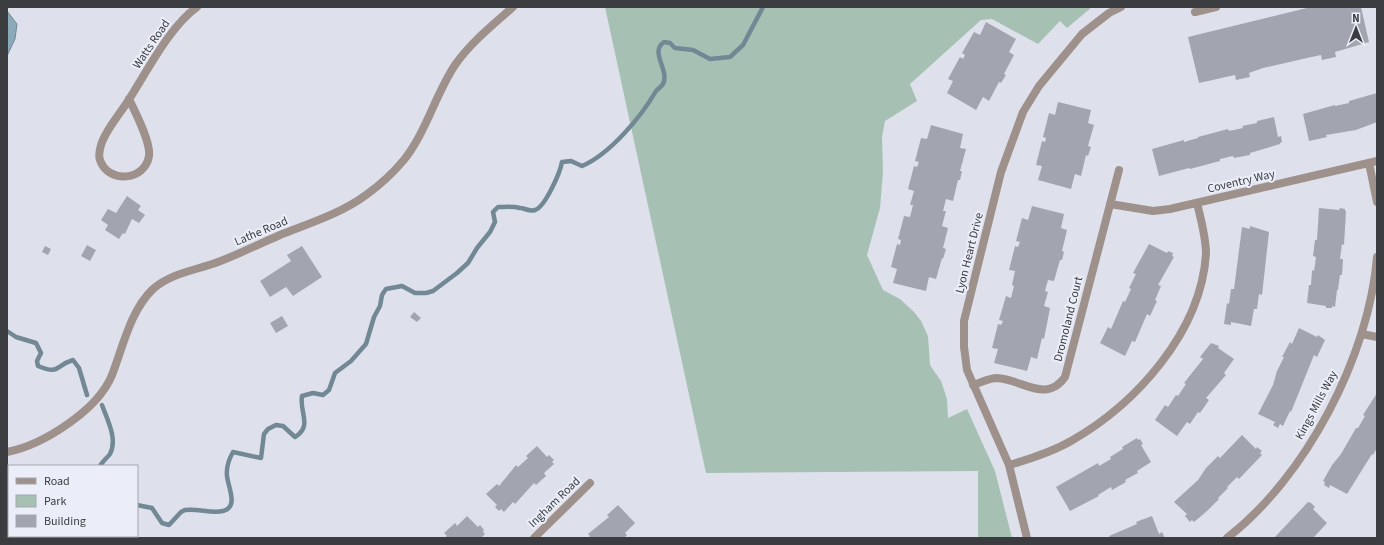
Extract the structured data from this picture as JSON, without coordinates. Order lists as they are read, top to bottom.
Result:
{
  "streets": {
    "street": [
      "Watts Road",
      "Coventry Way",
      "Lathe Road",
      "Lyon Heart Drive",
      "Dromoland Court",
      "Kings Mills Way",
      "Ingham Road"
    ]
  },
  "crossings": [
    ["Coventry Way", "Dromoland Court"],
    ["Lyon Heart Drive", "Dromoland Court"]
  ],
  "legend": ["Road", "Park", "Building"],
  "north": "top"
}
